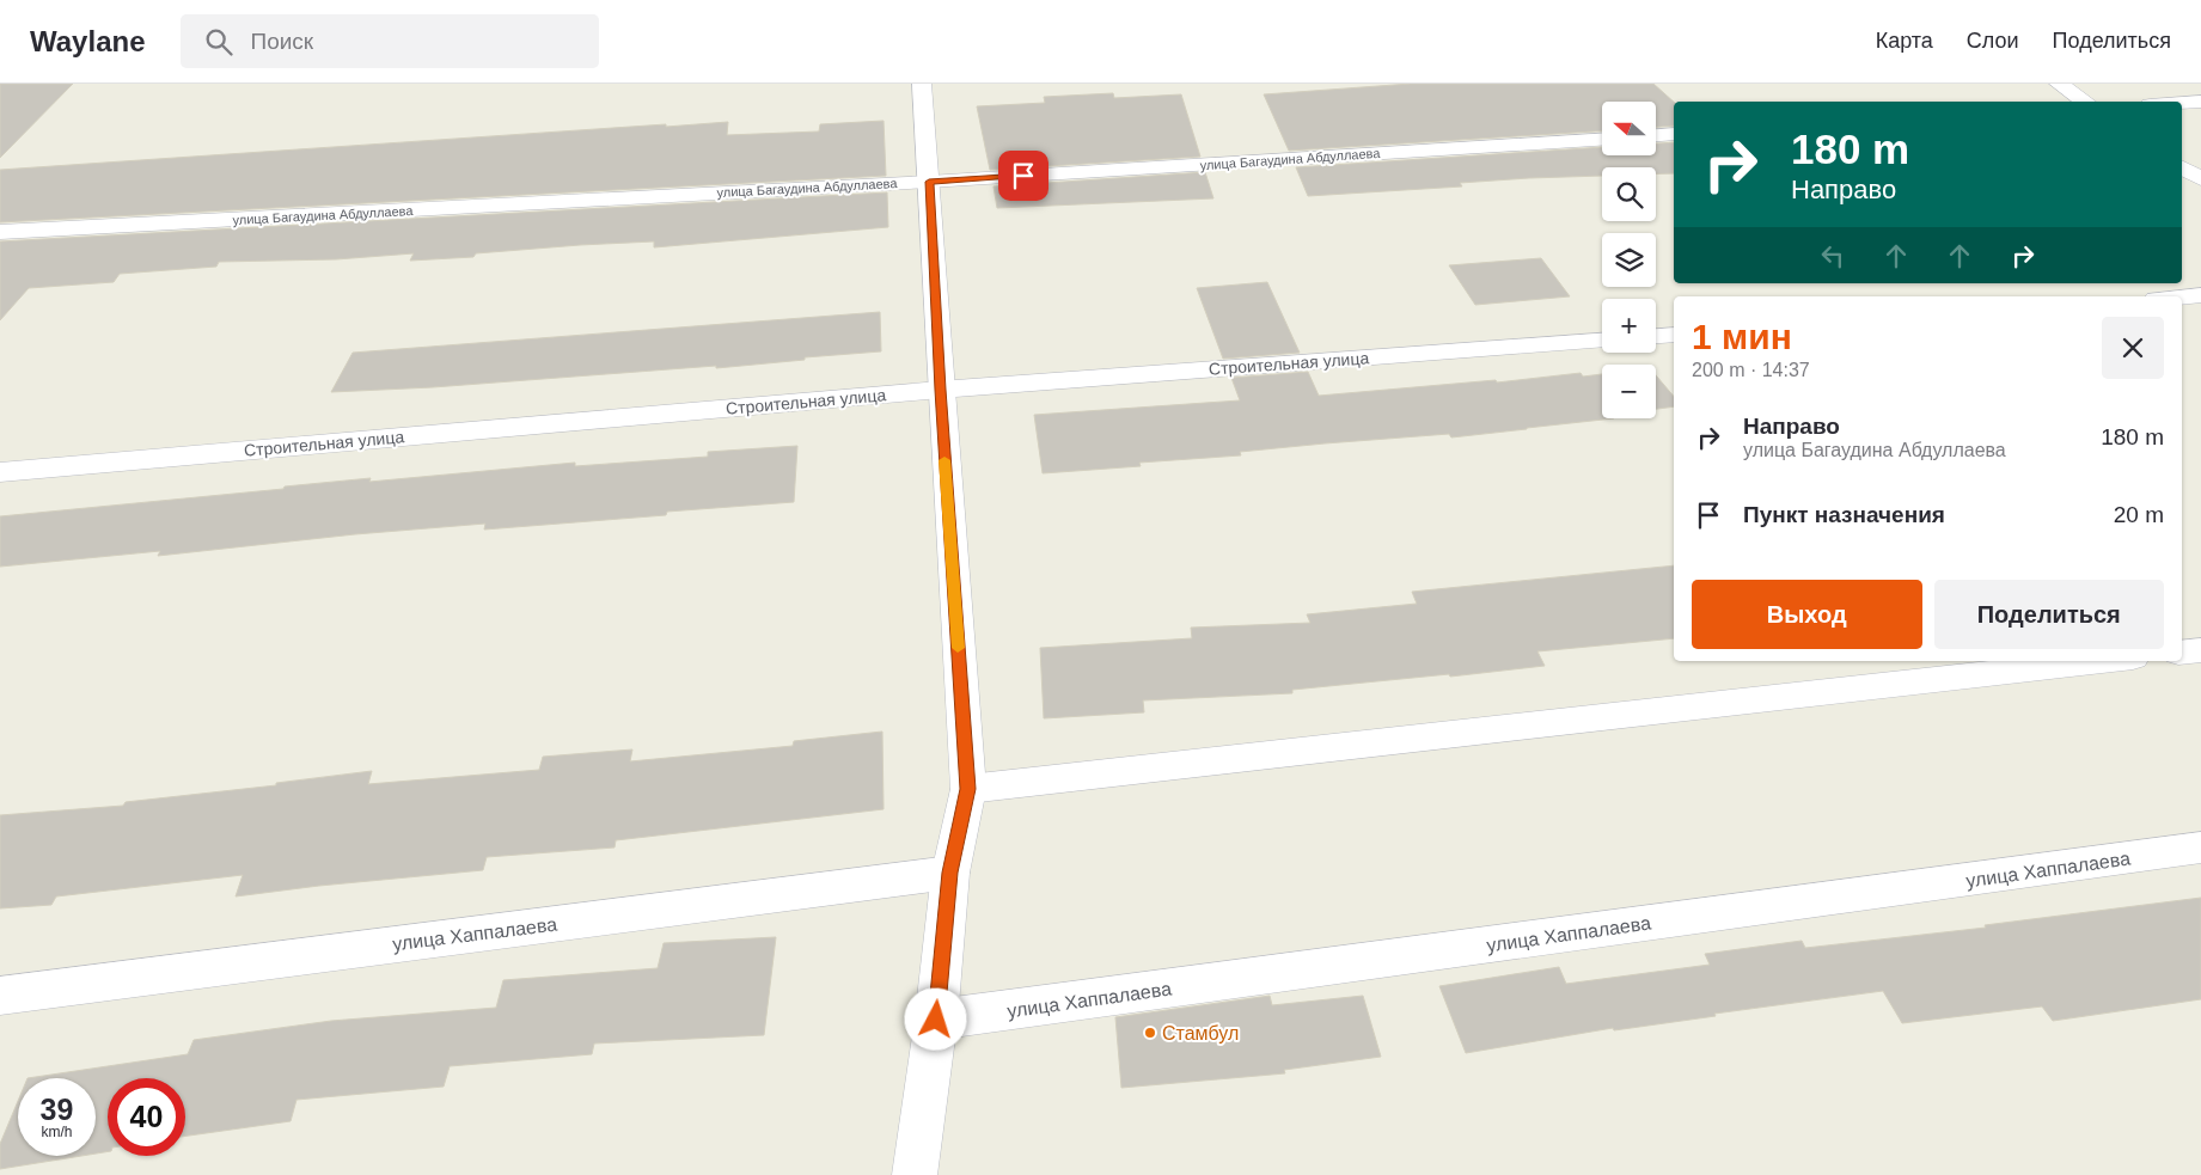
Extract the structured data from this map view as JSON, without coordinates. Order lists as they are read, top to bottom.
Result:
{
  "streets": {
    "street": ["улица Багаудина Абдуллаева", "Строительная улица", "улица Хаппалаева"]
  },
  "places": ["Стамбул"],
  "north": "left",
  "page": {
    "header": "Waylane",
    "search": "Поиск",
    "nav": ["Карта", "Слои", "Поделиться"],
    "map_buttons": ["+", "−"],
    "turn": ["180 m", "Направо"],
    "heading": ["1 мин", "200 m · 14:37"],
    "list": [
      {
        "name": "Направо",
        "note": "улица Багаудина Абдуллаева",
        "value": "180 m"
      },
      {
        "name": "Пункт назначения",
        "value": "20 m"
      }
    ],
    "buttons": ["Выход", "Поделиться"],
    "speed": "39 km/h",
    "limit": "40"
  }
}
